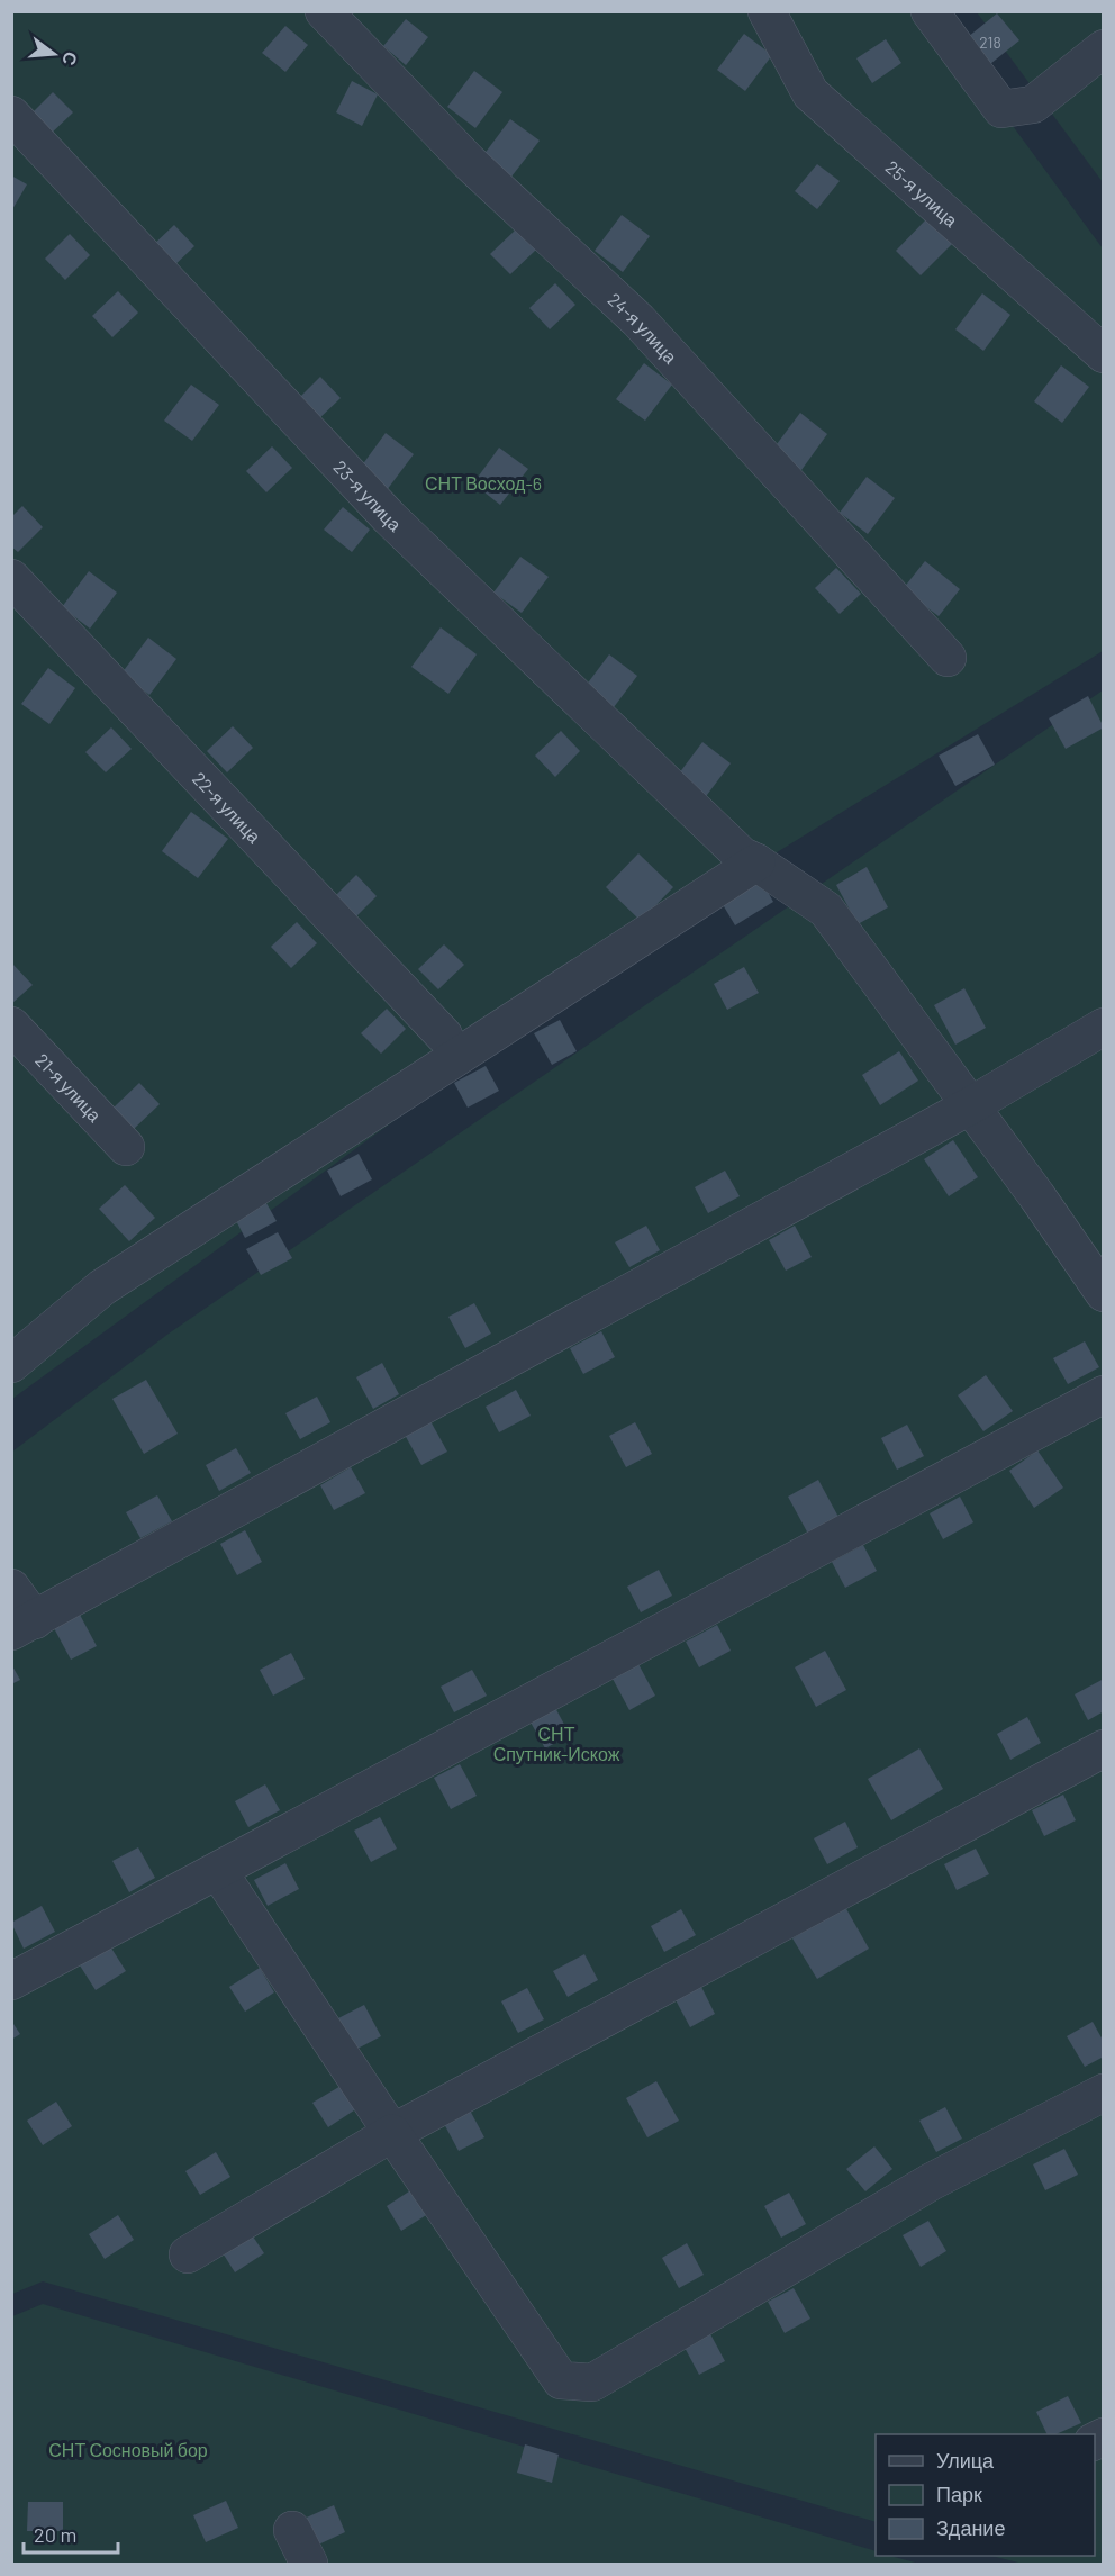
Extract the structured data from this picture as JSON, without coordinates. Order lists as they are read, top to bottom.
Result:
{
  "streets": {
    "street": [
      "25-я улица",
      "24-я улица",
      "23-я улица",
      "22-я улица",
      "21-я улица"
    ]
  },
  "parks": ["СНТ Восход-6", "СНТ Спутник-Искож", "СНТ Сосновый бор"],
  "house_numbers": ["218"],
  "legend": ["Улица", "Парк", "Здание"],
  "scale_bar": "20 m",
  "north": "right"
}
